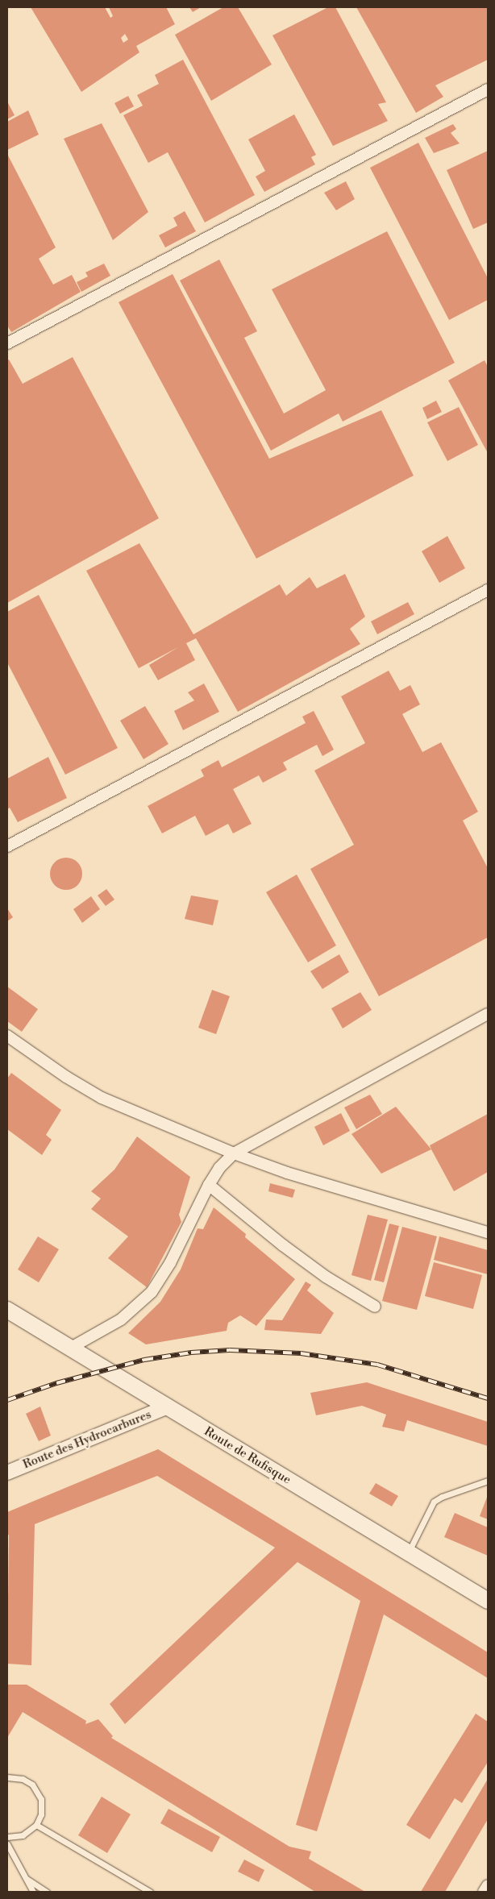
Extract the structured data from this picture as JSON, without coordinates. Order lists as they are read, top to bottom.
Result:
{
  "streets": {
    "main road": ["Route de Rufisque"],
    "street": ["Route des Hydrocarbures"]
  },
  "crossings": [
    ["Route des Hydrocarbures", "Route de Rufisque"]
  ]
}
